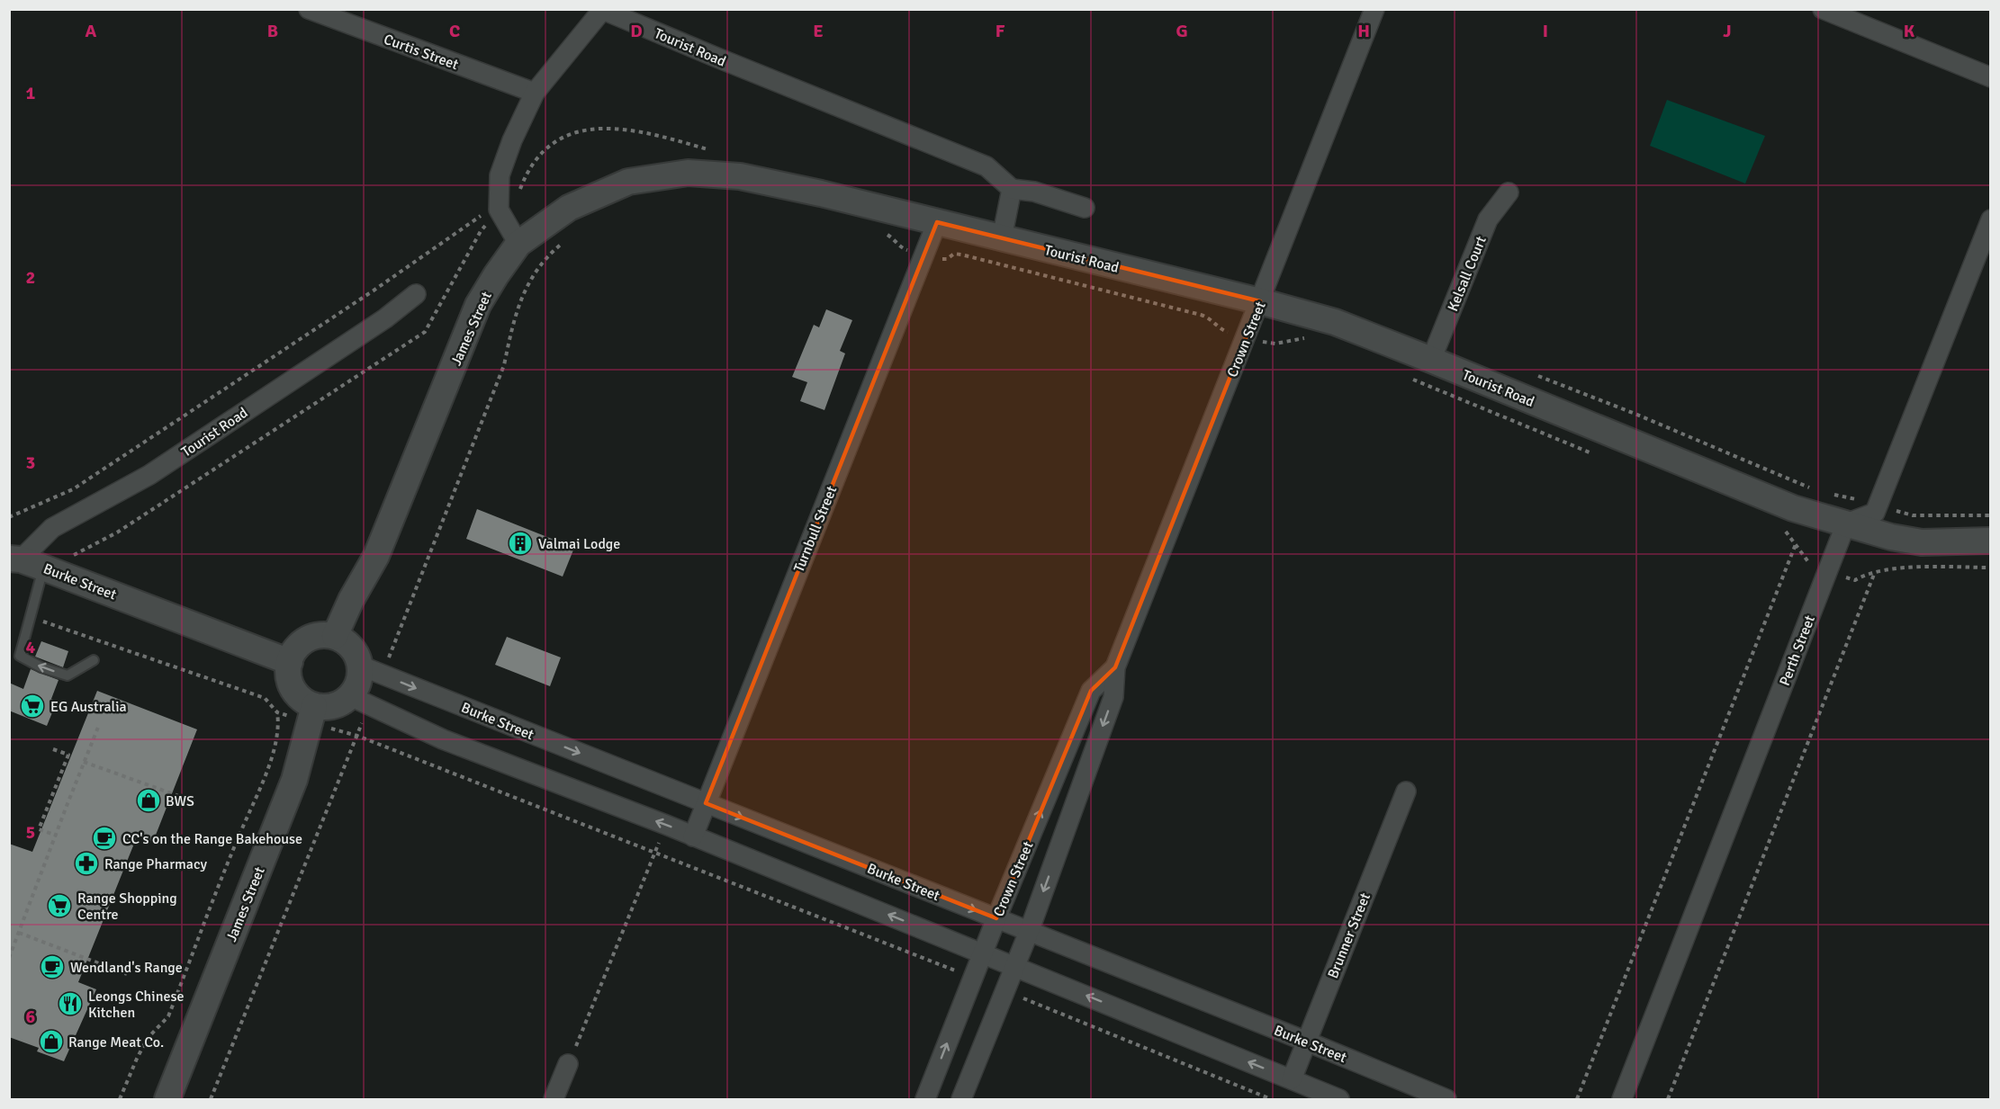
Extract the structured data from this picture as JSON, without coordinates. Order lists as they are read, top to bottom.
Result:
{
  "streets": {
    "street": [
      "Tourist Road",
      "Curtis Street",
      "Kelsall Court",
      "James Street",
      "Crown Street",
      "Turnbull Street",
      "Burke Street",
      "Perth Street",
      "Brunner Street"
    ]
  },
  "crossings": [
    ["Tourist Road", "Kelsall Court"],
    ["Tourist Road", "James Street"],
    ["Tourist Road", "Crown Street"],
    ["Tourist Road", "Turnbull Street"],
    ["Tourist Road", "Burke Street"],
    ["Tourist Road", "Perth Street"],
    ["Crown Street", "Burke Street"],
    ["Turnbull Street", "Burke Street"],
    ["Burke Street", "Brunner Street"]
  ],
  "places": {
    "building": ["Valmai Lodge"],
    "supermarket": ["EG Australia", "Range Shopping Centre"],
    "shop": ["BWS", "Range Meat Co."],
    "cafe": ["CC's on the Range Bakehouse", "Wendland's Range"],
    "pharmacy": ["Range Pharmacy"],
    "restaurant": ["Leongs Chinese Kitchen"]
  },
  "grid": {
    "columns": [
      "A",
      "B",
      "C",
      "D",
      "E",
      "F",
      "G",
      "H",
      "I",
      "J",
      "K"
    ],
    "rows": [
      "1",
      "2",
      "3",
      "4",
      "5",
      "6"
    ]
  }
}
